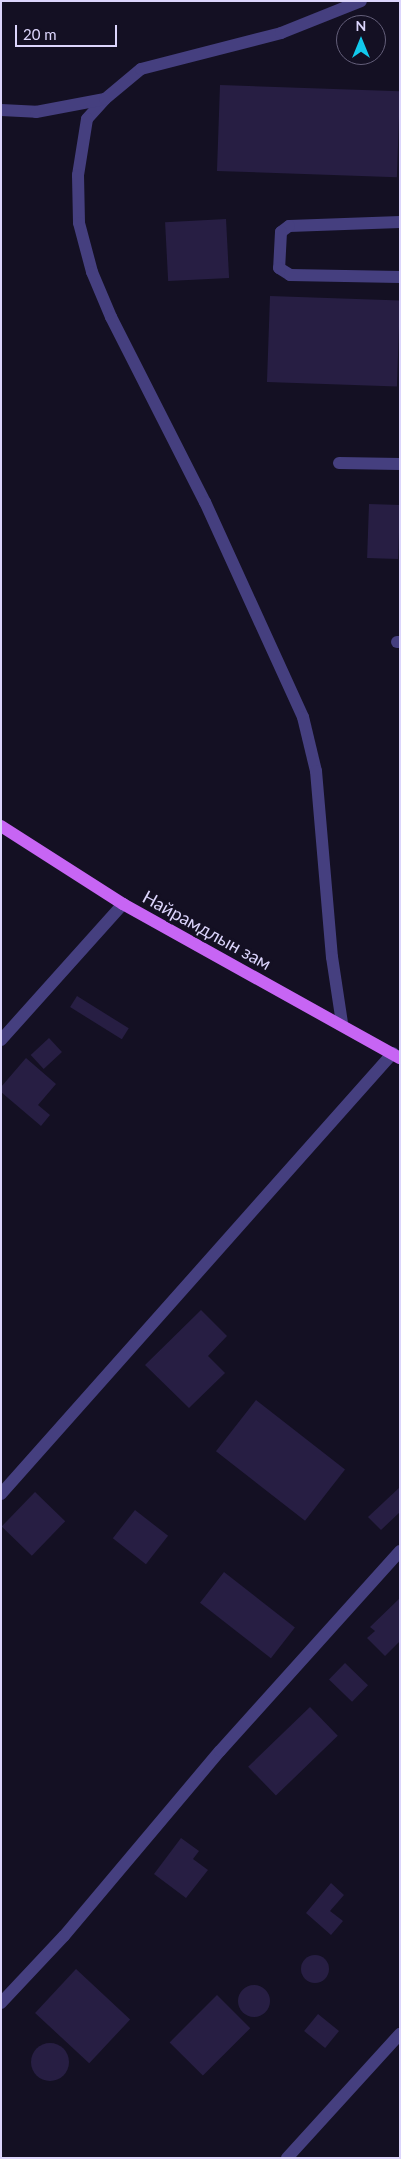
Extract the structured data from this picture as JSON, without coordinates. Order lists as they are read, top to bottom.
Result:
{
  "streets": {
    "main road": ["Найрамдлын зам"]
  },
  "scale_bar": "20 m",
  "north": "top"
}
